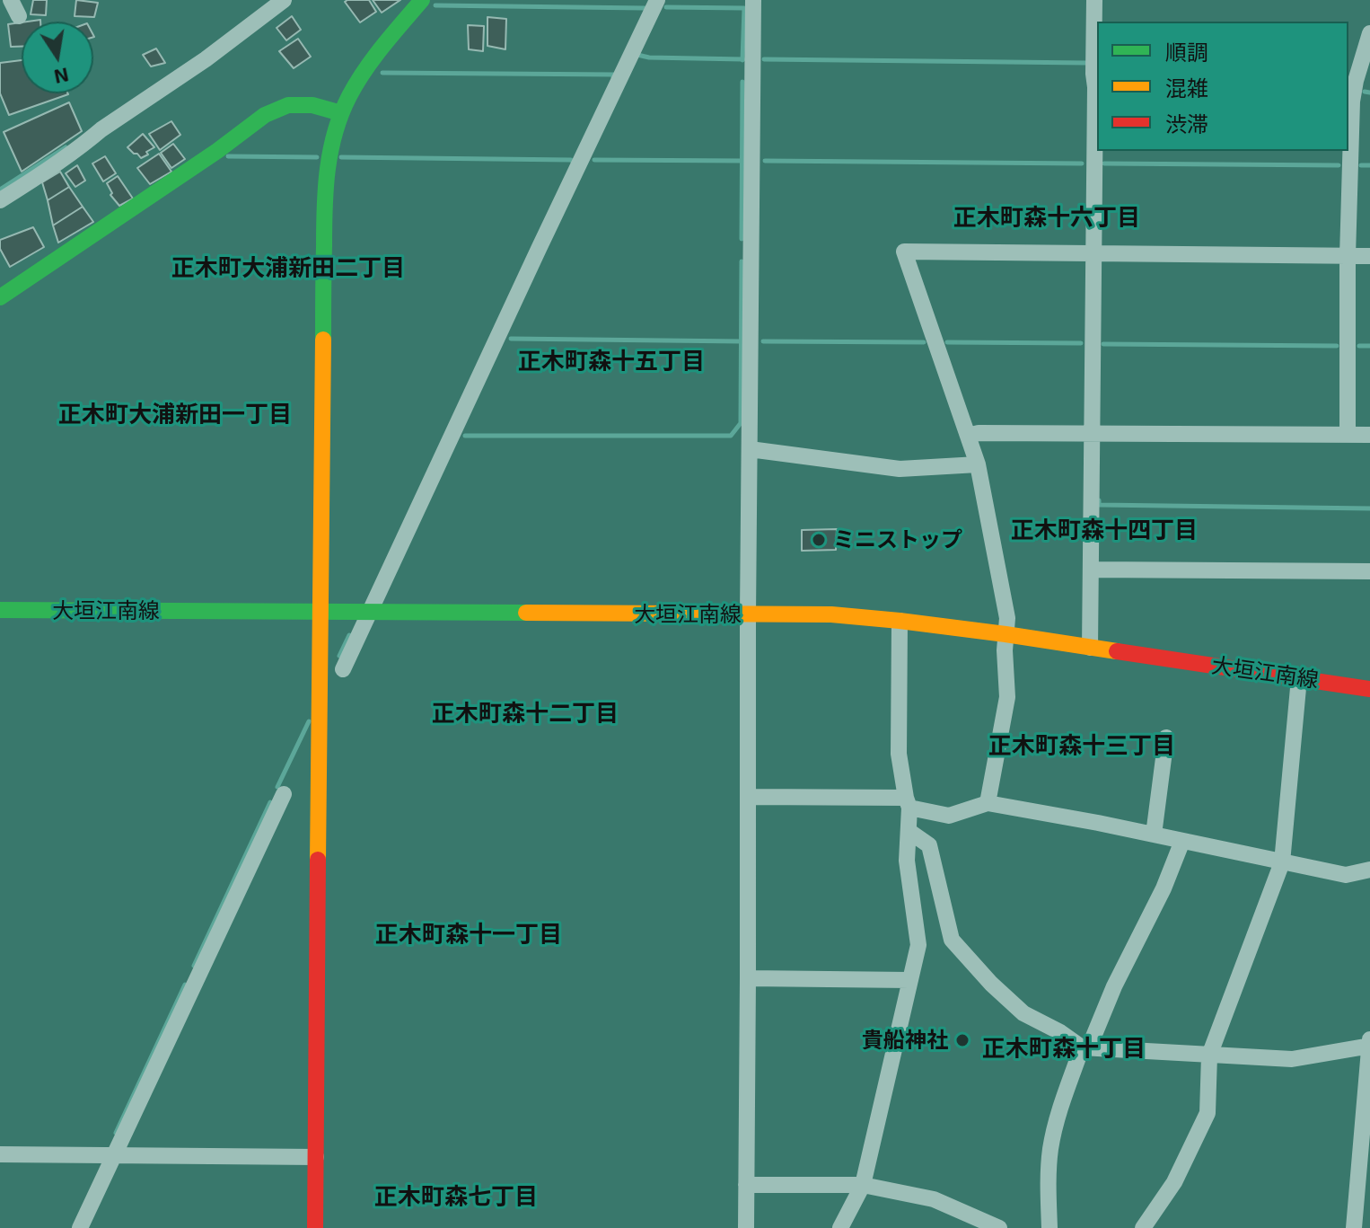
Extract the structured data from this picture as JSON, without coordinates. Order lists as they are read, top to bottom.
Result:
{
  "streets": {
    "street": ["大垣江南線"]
  },
  "districts": [
    "正木町森十六丁目",
    "正木町大浦新田二丁目",
    "正木町森十五丁目",
    "正木町大浦新田一丁目",
    "正木町森十四丁目",
    "正木町森十二丁目",
    "正木町森十三丁目",
    "正木町森十一丁目",
    "正木町森十丁目",
    "正木町森七丁目"
  ],
  "places": ["ミニストップ", "貴船神社"],
  "legend": ["順調", "混雑", "渋滞"],
  "north": "bottom"
}
